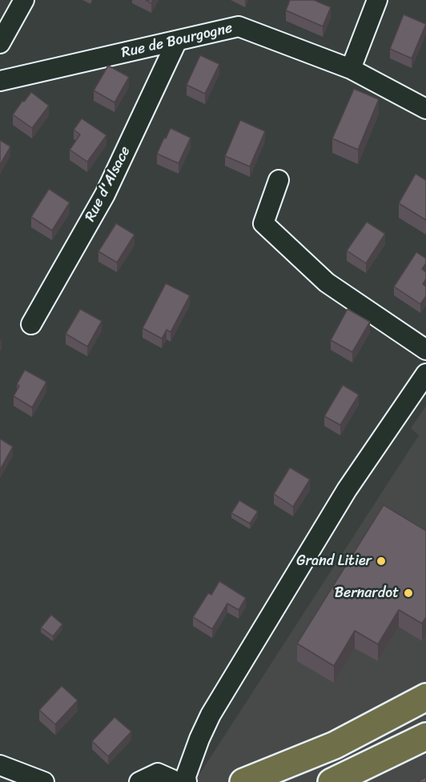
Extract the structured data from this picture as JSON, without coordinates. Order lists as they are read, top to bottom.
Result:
{
  "streets": {
    "street": ["Rue de Bourgogne", "Rue d'Alsace"]
  },
  "crossings": [
    ["Rue de Bourgogne", "Rue d'Alsace"]
  ],
  "places": ["Grand Litier", "Bernardot"]
}
